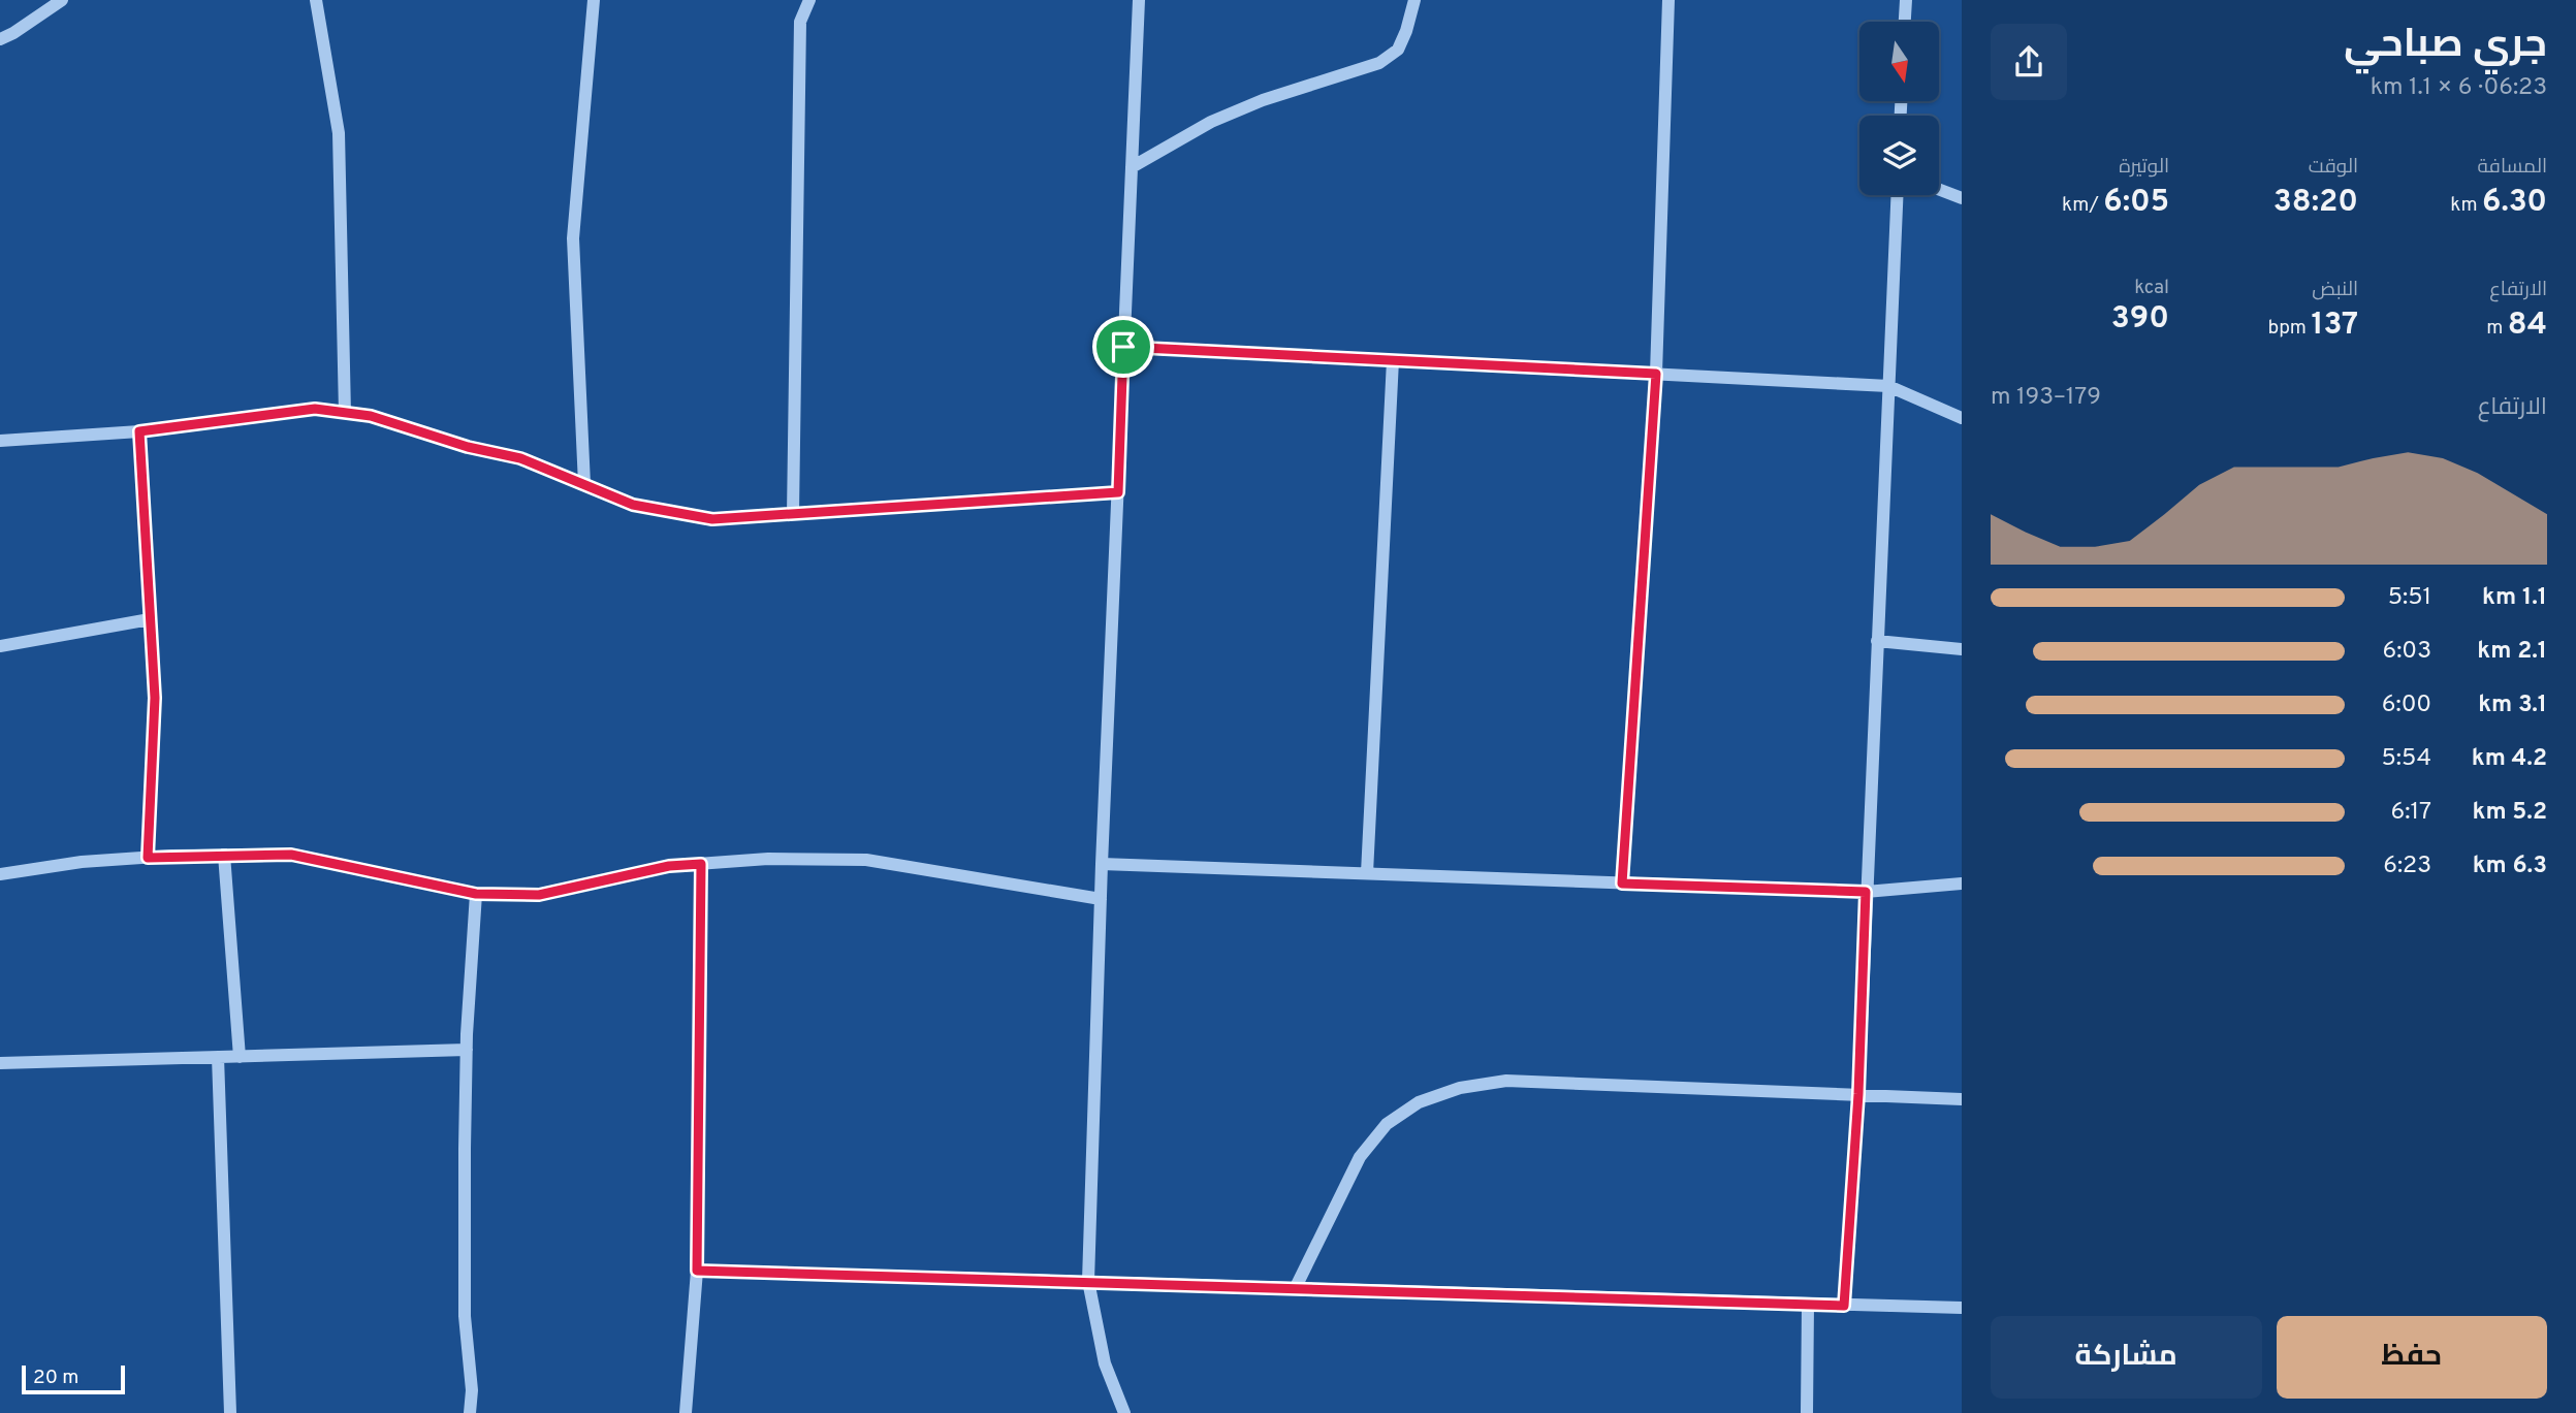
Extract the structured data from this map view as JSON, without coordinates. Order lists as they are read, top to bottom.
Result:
{
  "scale_bar": "20 m",
  "north": "bottom",
  "page": {
    "heading": ["جري صباحي", "06:23 · 6 × 1.1 km"],
    "stats": [
      ["المسافة", "6.30 km"],
      ["الوقت", "38:20"],
      ["الوتيرة", "6:05 /km"],
      ["الارتفاع", "84 m"],
      ["النبض", "137 bpm"],
      ["kcal", "390"]
    ],
    "chart": ["الارتفاع", "179–193 m"],
    "list": [
      {
        "name": "1.1 km",
        "note": "5:51"
      },
      {
        "name": "2.1 km",
        "note": "6:03"
      },
      {
        "name": "3.1 km",
        "note": "6:00"
      },
      {
        "name": "4.2 km",
        "note": "5:54"
      },
      {
        "name": "5.2 km",
        "note": "6:17"
      },
      {
        "name": "6.3 km",
        "note": "6:23"
      }
    ],
    "buttons": ["حفظ", "مشاركة"],
    "scale": "20 m"
  }
}
